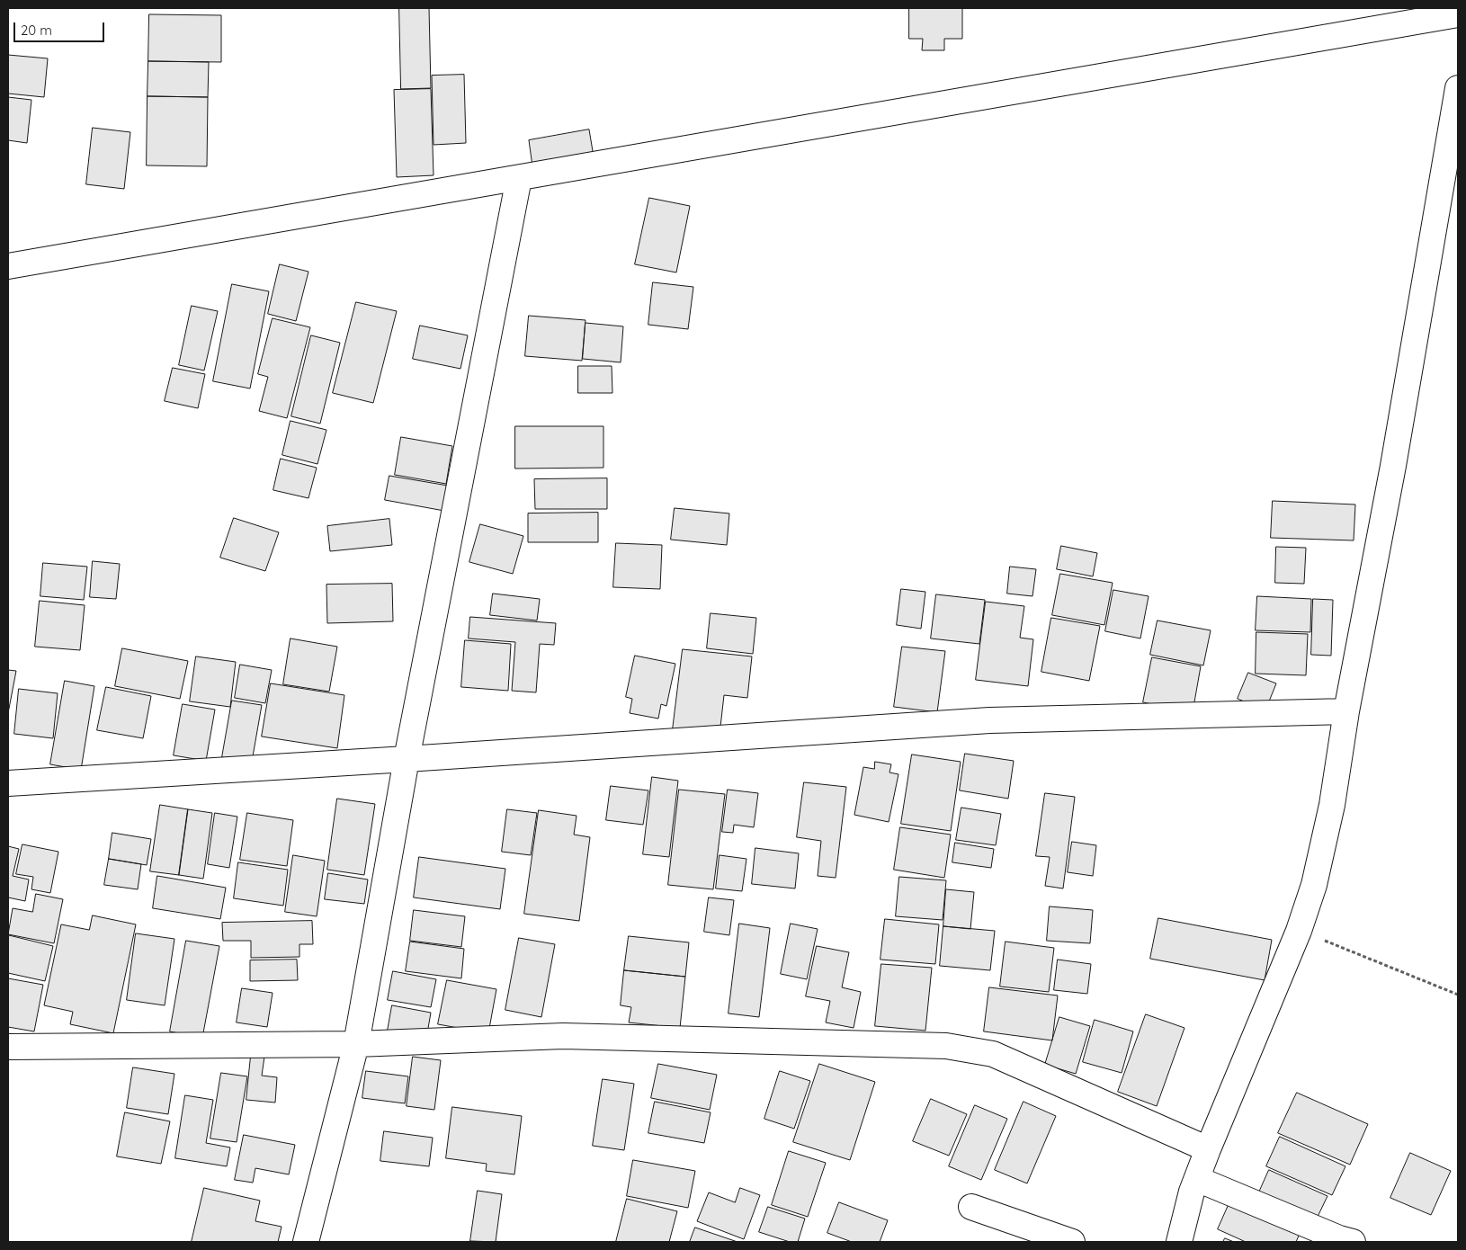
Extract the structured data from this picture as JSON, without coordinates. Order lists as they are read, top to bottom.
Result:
{
  "scale_bar": "20 m"
}
